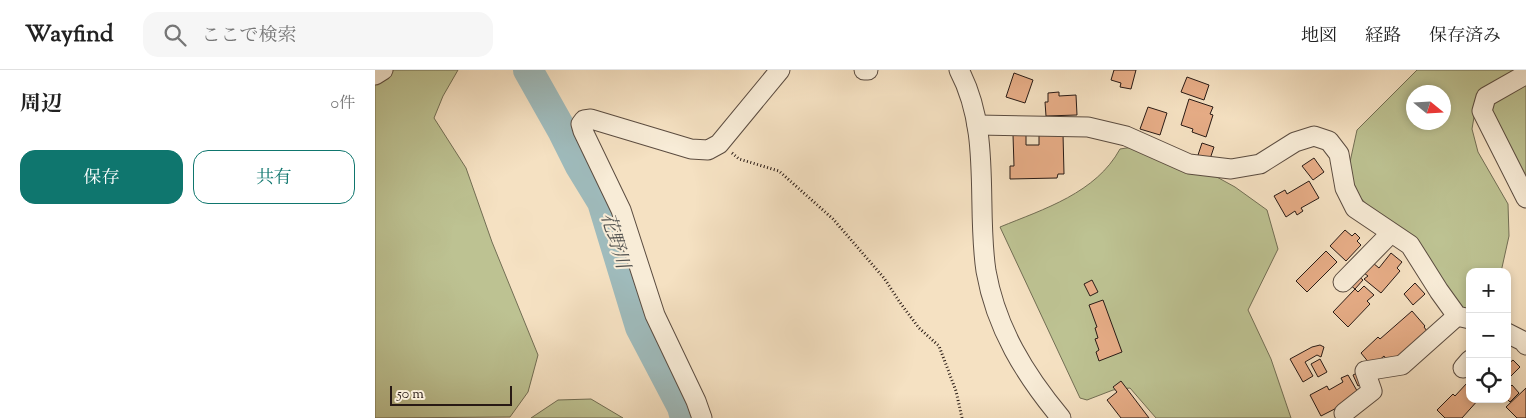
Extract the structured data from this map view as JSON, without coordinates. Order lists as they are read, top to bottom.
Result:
{
  "water": ["花野川"],
  "scale_bar": "50 m",
  "north": "right",
  "page": {
    "header": "Wayfind",
    "search": "ここで検索",
    "nav": ["地図", "経路", "保存済み"],
    "heading": ["周辺", "0件"],
    "buttons": ["保存", "共有"],
    "map_buttons": ["+", "−"],
    "scale": "50 m"
  }
}
